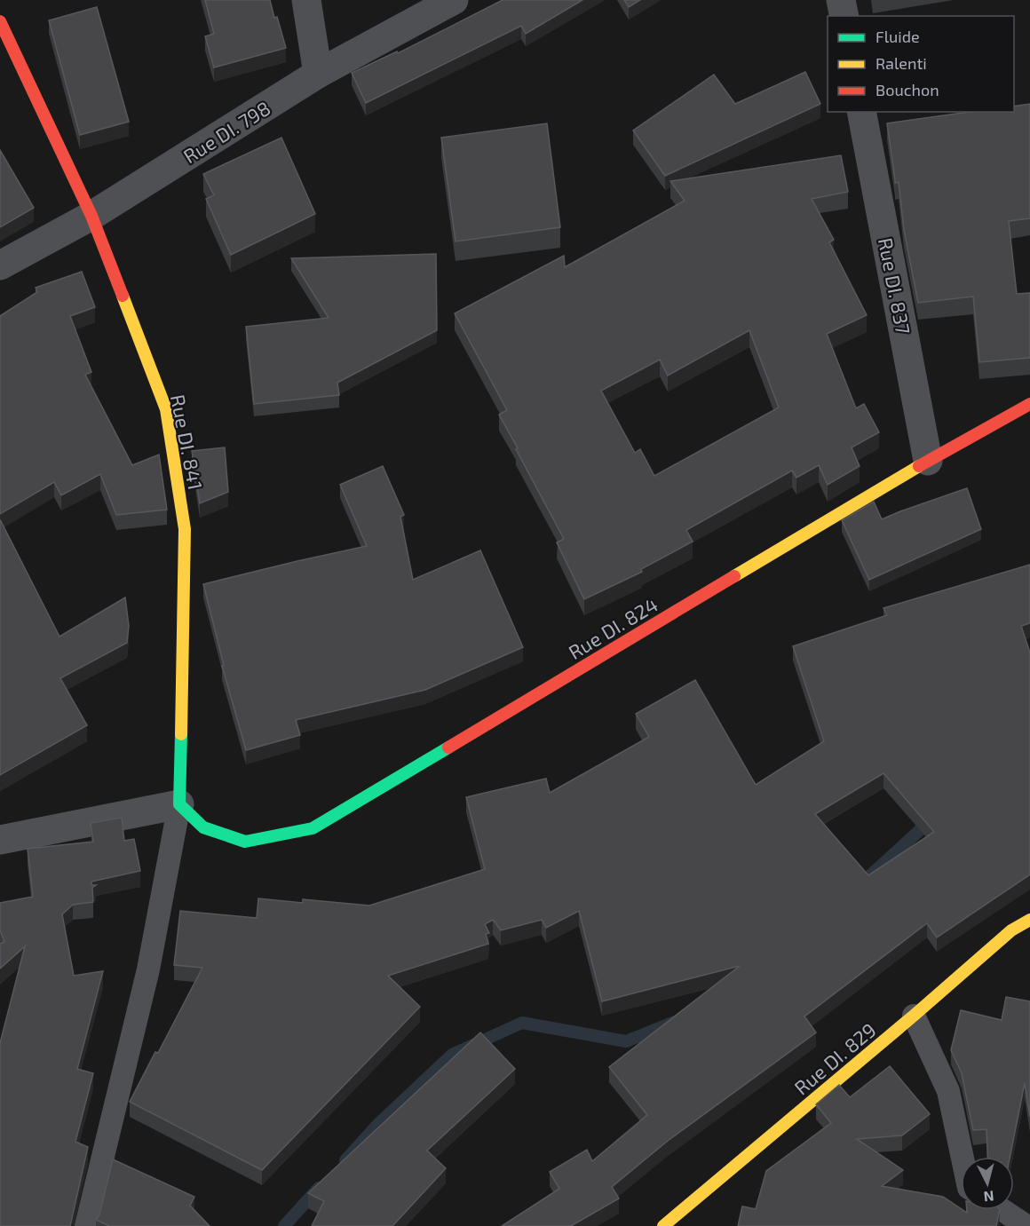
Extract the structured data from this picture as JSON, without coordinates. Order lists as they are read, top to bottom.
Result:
{
  "streets": {
    "street": [
      "Rue DI. 798",
      "Rue DI. 837",
      "Rue DI. 841",
      "Rue DI. 824",
      "Rue DI. 829"
    ]
  },
  "crossings": [
    ["Rue DI. 798", "Rue DI. 841"],
    ["Rue DI. 837", "Rue DI. 824"],
    ["Rue DI. 841", "Rue DI. 824"]
  ],
  "legend": ["Fluide", "Ralenti", "Bouchon"],
  "north": "bottom"
}
